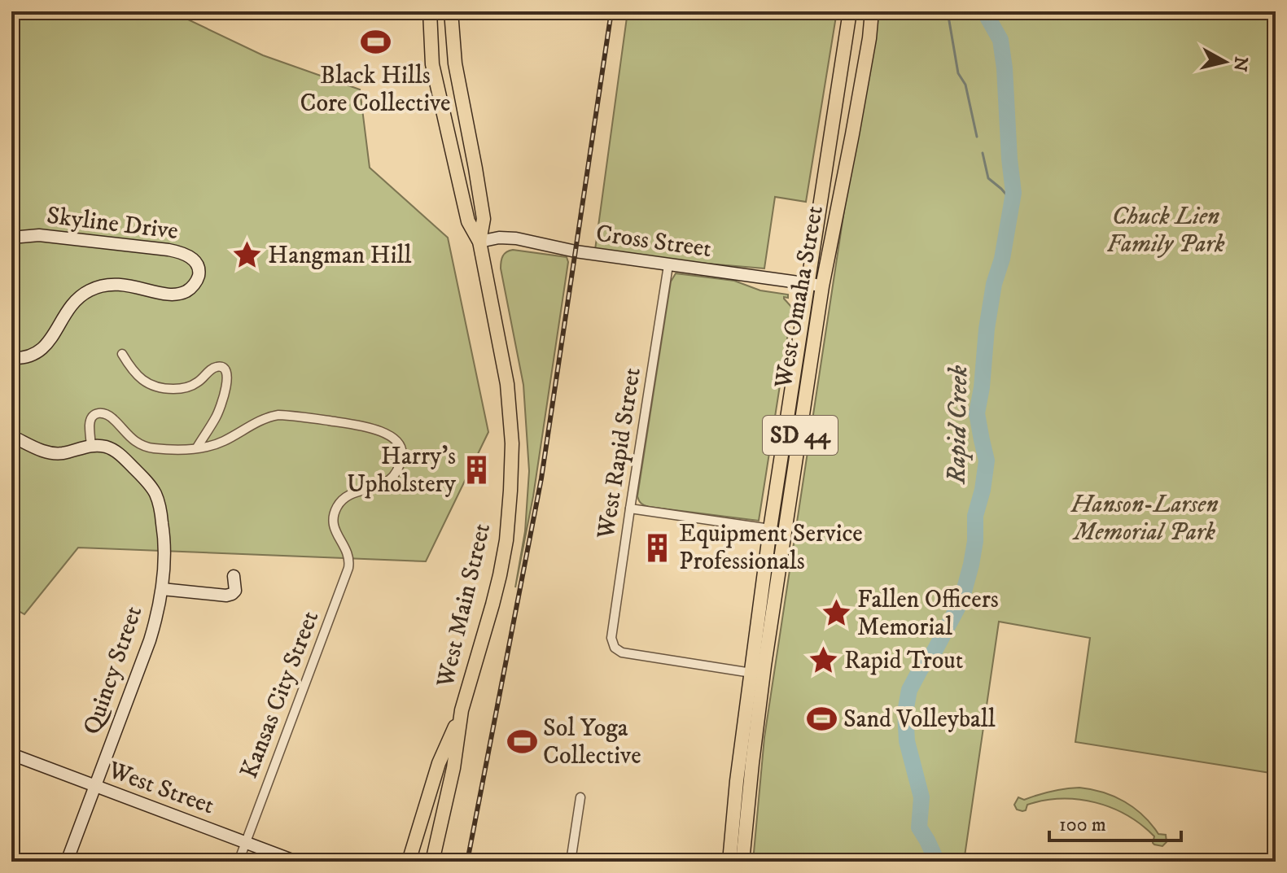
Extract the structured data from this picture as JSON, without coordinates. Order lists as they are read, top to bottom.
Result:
{
  "streets": {
    "main road": ["West Omaha Street", "SD 44", "West Main Street"],
    "street": [
      "Skyline Drive",
      "Cross Street",
      "West Rapid Street",
      "Quincy Street",
      "Kansas City Street",
      "West Street"
    ]
  },
  "crossings": [
    ["Cross Street", "West Omaha Street"],
    ["Cross Street", "West Rapid Street"],
    ["Cross Street", "West Main Street"],
    ["West Omaha Street", "West Rapid Street"],
    ["Quincy Street", "West Street"],
    ["Kansas City Street", "West Street"]
  ],
  "water": ["Rapid Creek"],
  "parks": ["Chuck Lien Family Park", "Hanson-Larsen Memorial Park"],
  "places": {
    "sports": ["Black Hills Core Collective", "Sand Volleyball", "Sol Yoga Collective"],
    "place": ["Hangman Hill", "Fallen Officers Memorial", "Rapid Trout"],
    "building": ["Harry's Upholstery", "Equipment Service Professionals"]
  },
  "scale_bar": "100 m",
  "north": "right"
}
